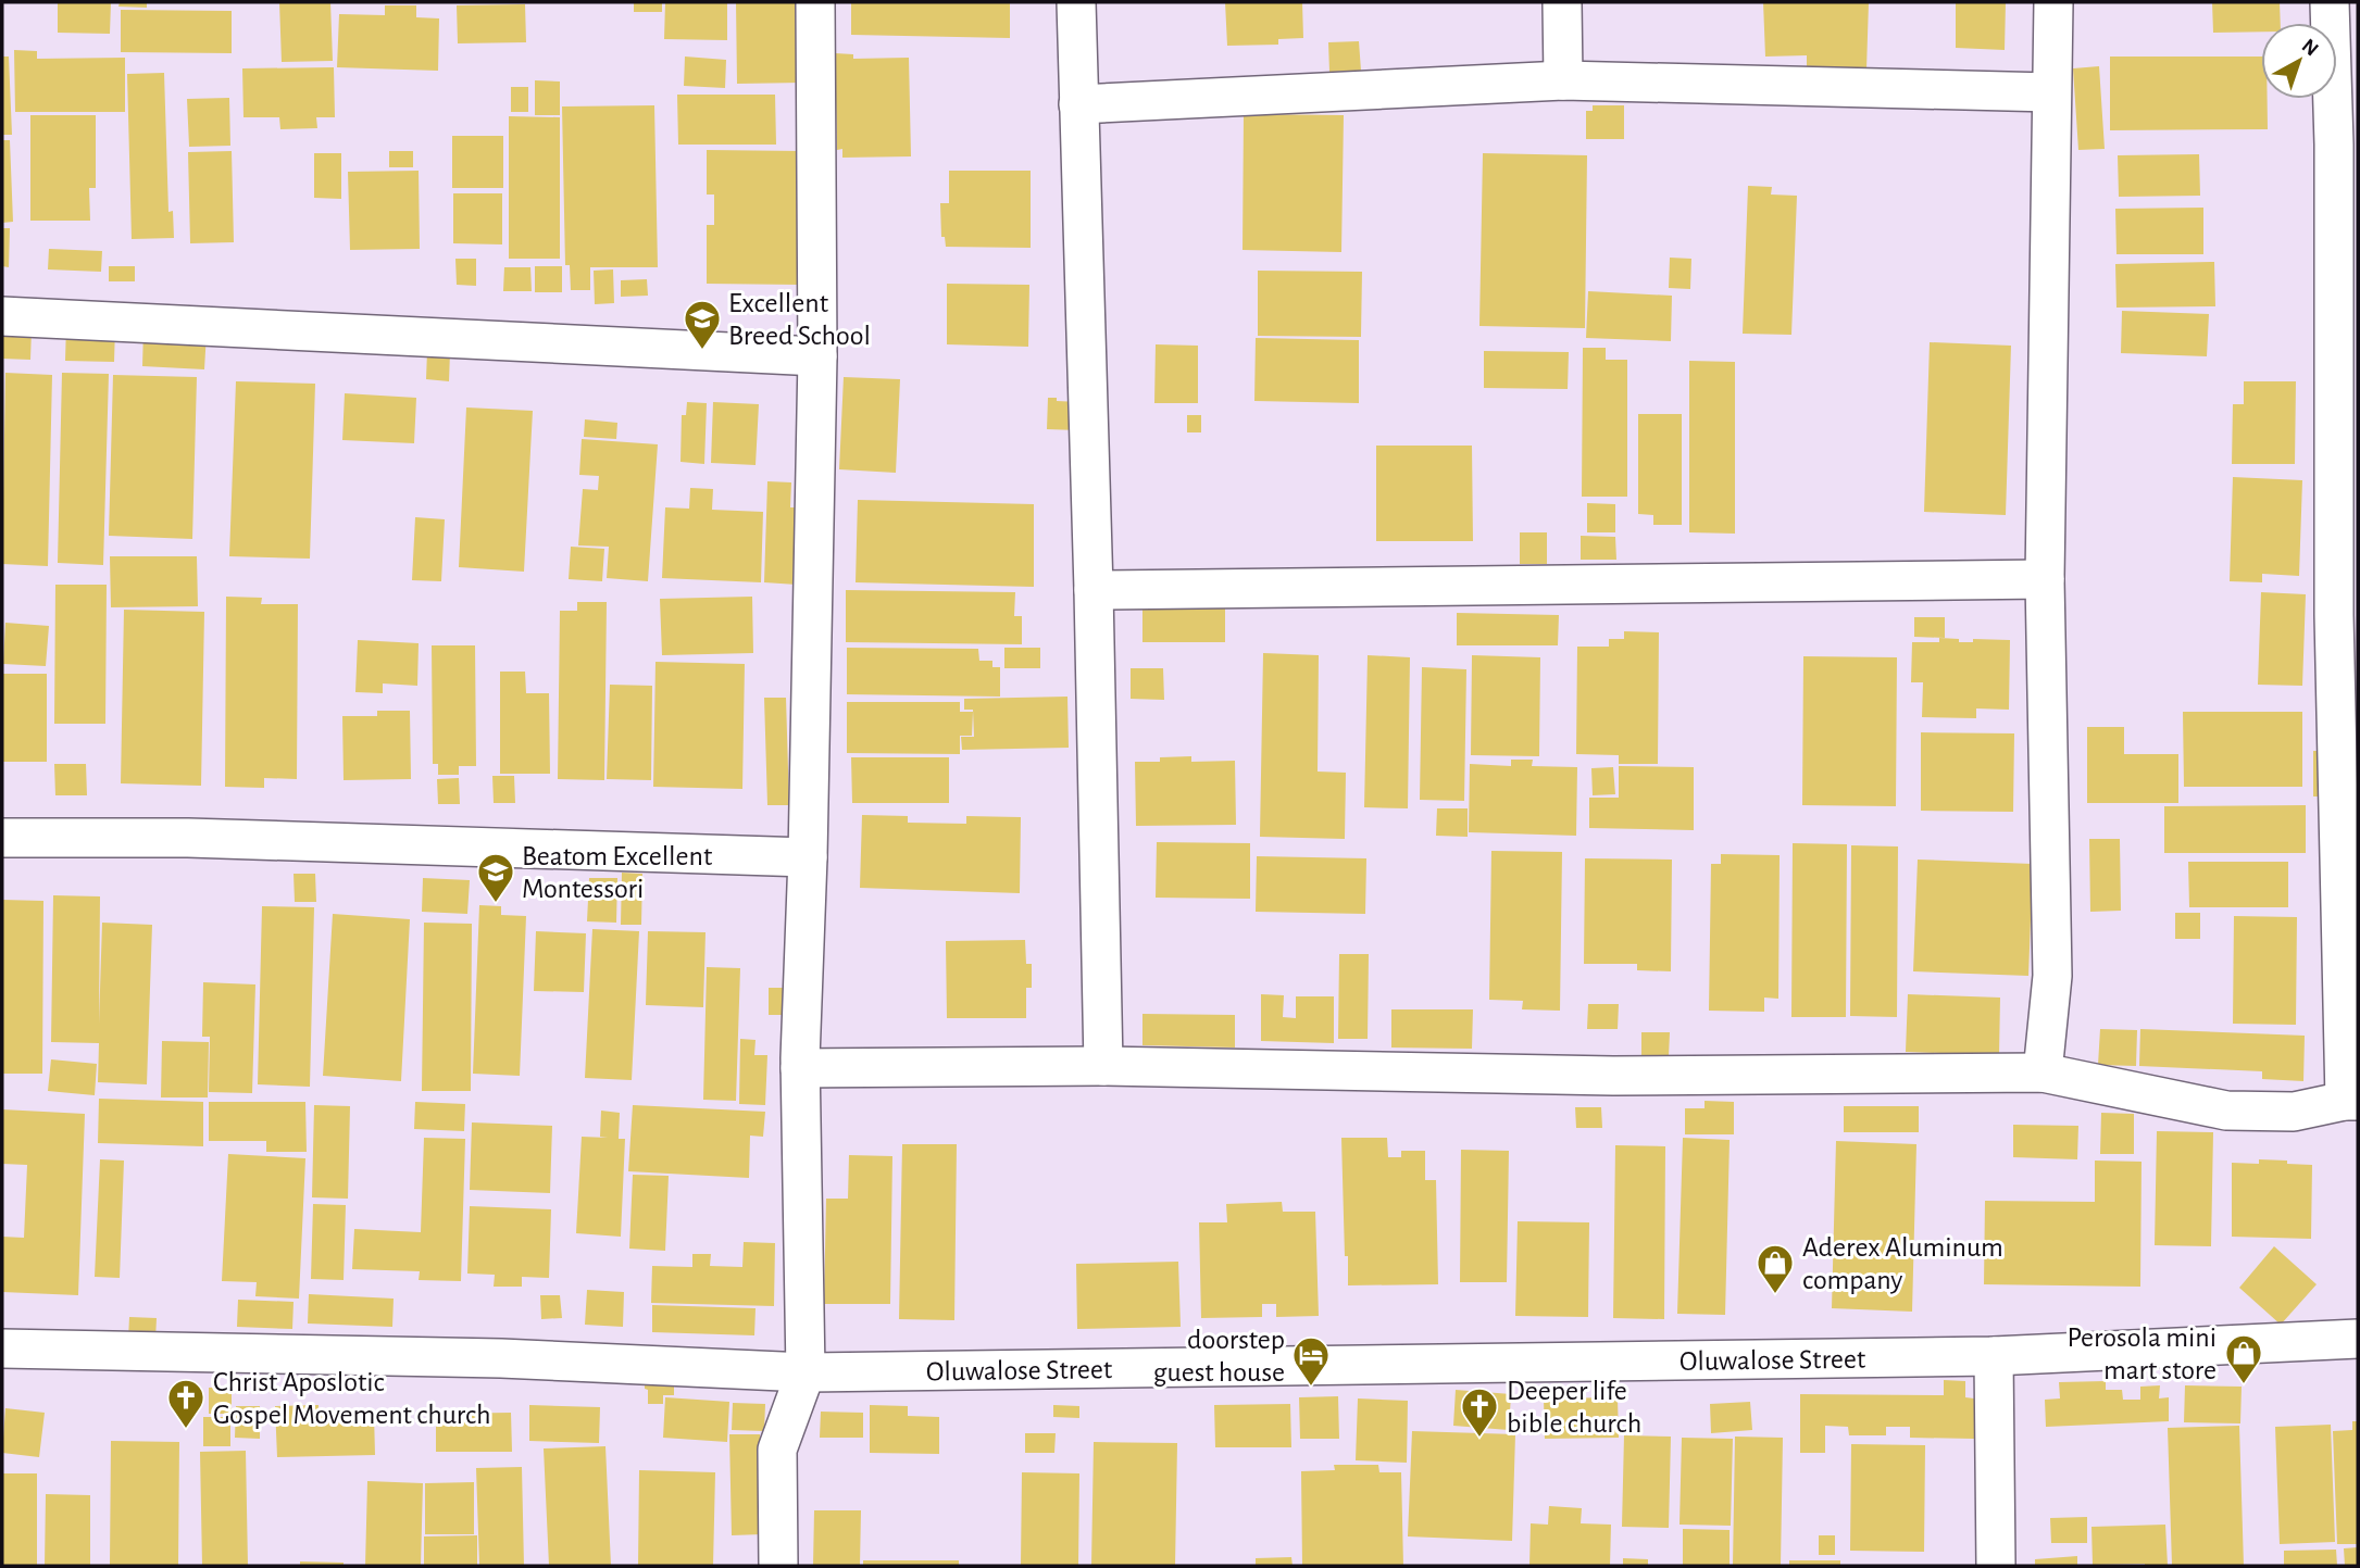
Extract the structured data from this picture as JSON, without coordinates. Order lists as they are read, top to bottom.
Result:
{
  "streets": {
    "street": ["Oluwalose Street"]
  },
  "places": {
    "school or university": ["Excellent Breed School", "Beatom Excellent Montessori"],
    "shop": ["Aderex Aluminum company", "Perosola mini mart store"],
    "hotel": ["doorstep guest house"],
    "church": ["Christ Aposlotic Gospel Movement church", "Deeper life bible church"]
  },
  "north": "top right"
}
